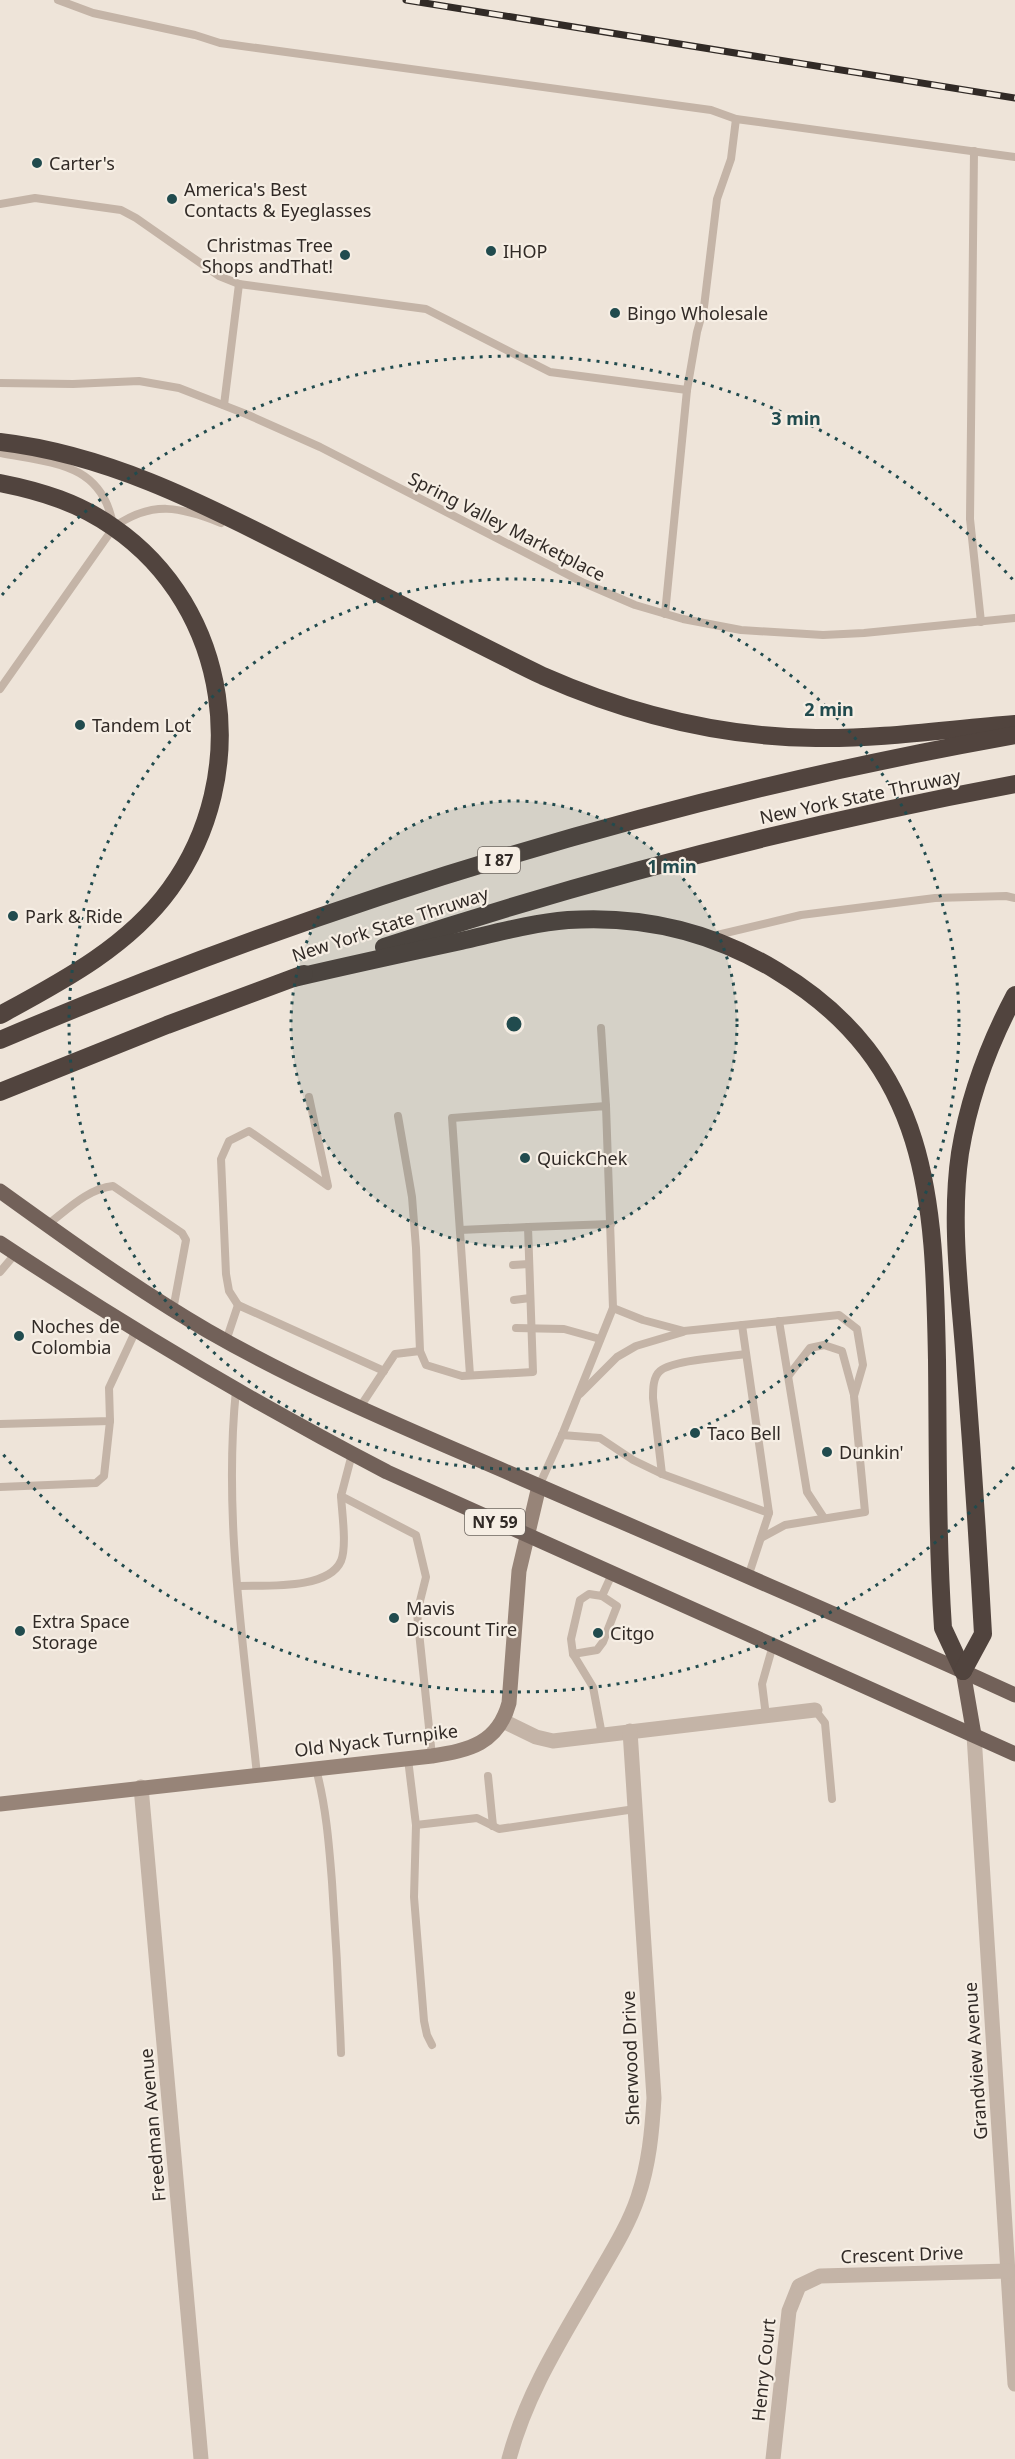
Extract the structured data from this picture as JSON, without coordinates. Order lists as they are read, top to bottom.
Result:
{
  "streets": {
    "highway": ["New York State Thruway", "I 87"],
    "main road": ["NY 59"],
    "street": [
      "Old Nyack Turnpike",
      "Sherwood Drive",
      "Grandview Avenue",
      "Freedman Avenue",
      "Crescent Drive",
      "Henry Court"
    ],
    "lane": ["Spring Valley Marketplace"]
  },
  "crossings": [
    ["NY 59", "Grandview Avenue"],
    ["Old Nyack Turnpike", "Freedman Avenue"],
    ["Grandview Avenue", "Crescent Drive"],
    ["Crescent Drive", "Henry Court"]
  ],
  "places": [
    "Carter's",
    "America's Best Contacts & Eyeglasses",
    "IHOP",
    "Christmas Tree Shops andThat!",
    "Bingo Wholesale",
    "Tandem Lot",
    "Park & Ride",
    "QuickChek",
    "Noches de Colombia",
    "Taco Bell",
    "Dunkin'",
    "Mavis Discount Tire",
    "Extra Space Storage",
    "Citgo"
  ],
  "rings": ["3 min", "2 min", "1 min"]
}
